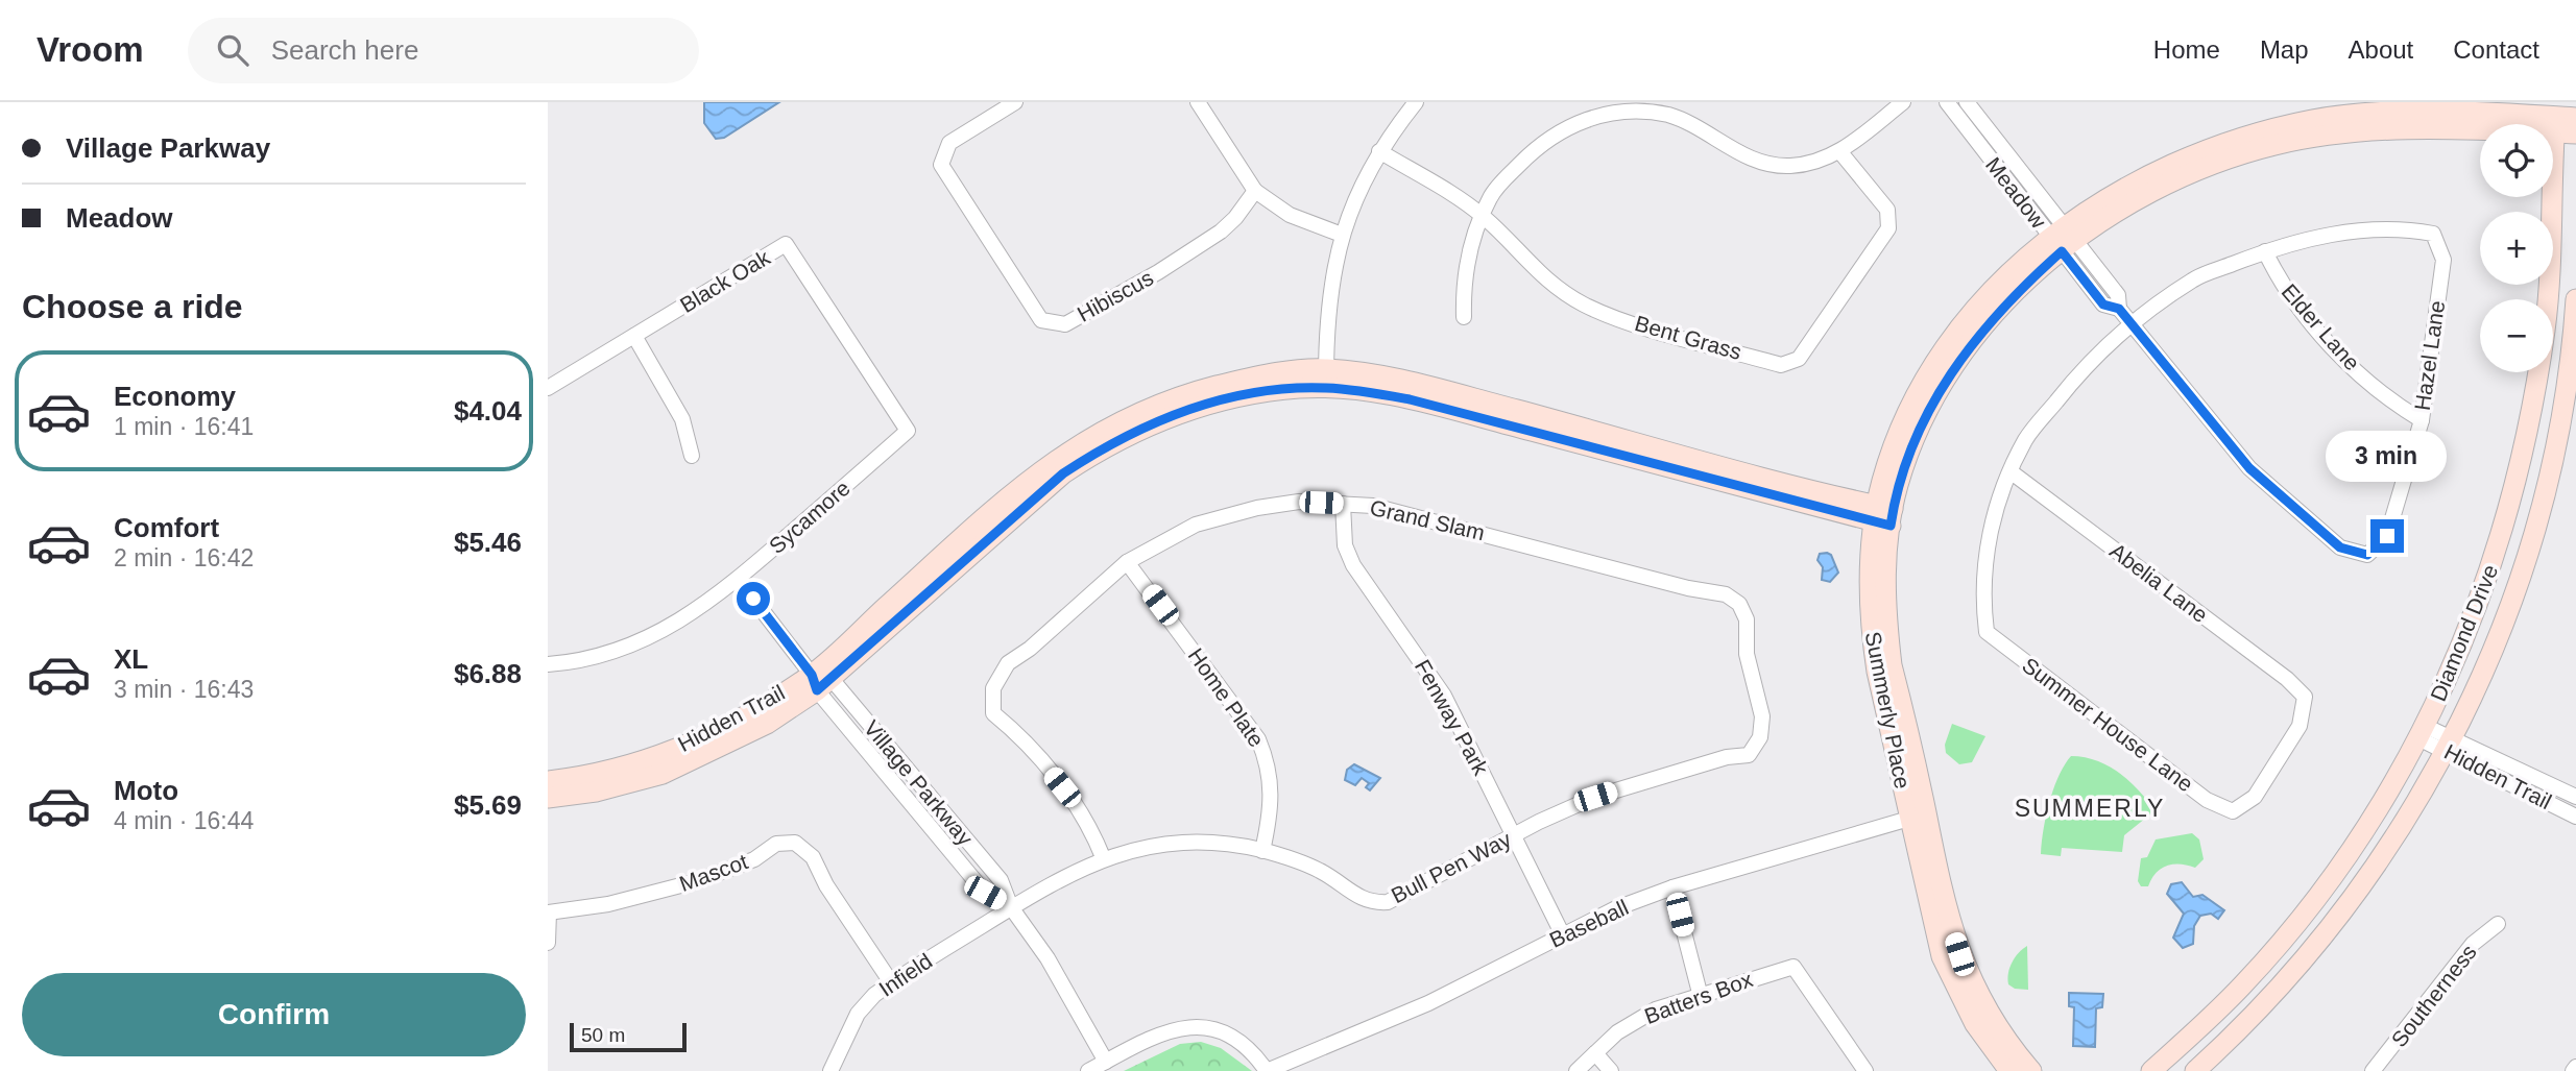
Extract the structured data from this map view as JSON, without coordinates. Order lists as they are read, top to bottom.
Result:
{
  "streets": {
    "street": [
      "Meadow",
      "Black Oak",
      "Hibiscus",
      "Elder Lane",
      "Bent Grass",
      "Hazel Lane",
      "Sycamore",
      "Grand Slam",
      "Abelia Lane",
      "Diamond Drive",
      "Home Plate",
      "Summerly Place",
      "Fenway Park",
      "Hidden Trail",
      "Summer House Lane",
      "Village Parkway",
      "Bull Pen Way",
      "Mascot",
      "Baseball",
      "Infield",
      "Southerness",
      "Batters Box"
    ]
  },
  "crossings": [
    ["Meadow", "Hazel Lane"],
    ["Meadow", "Summerly Place"],
    ["Black Oak", "Sycamore"],
    ["Elder Lane", "Hazel Lane"],
    ["Sycamore", "Village Parkway"],
    ["Grand Slam", "Home Plate"],
    ["Grand Slam", "Fenway Park"],
    ["Grand Slam", "Bull Pen Way"],
    ["Abelia Lane", "Summer House Lane"],
    ["Diamond Drive", "Summerly Place"],
    ["Diamond Drive", "Hidden Trail"],
    ["Home Plate", "Bull Pen Way"],
    ["Summerly Place", "Hidden Trail"],
    ["Summerly Place", "Baseball"],
    ["Fenway Park", "Bull Pen Way"],
    ["Fenway Park", "Baseball"],
    ["Hidden Trail", "Village Parkway"],
    ["Village Parkway", "Bull Pen Way"],
    ["Village Parkway", "Infield"],
    ["Bull Pen Way", "Infield"],
    ["Mascot", "Infield"]
  ],
  "districts": ["SUMMERLY"],
  "scale_bar": "50 m",
  "page": {
    "header": "Vroom",
    "search": "Search here",
    "nav": [
      "Home",
      "Map",
      "About",
      "Contact"
    ],
    "banner": ["Village Parkway", "Meadow"],
    "map_buttons": ["+", "−"],
    "heading": "Choose a ride",
    "list": [
      {
        "name": "Economy",
        "note": "1 min · 16:41",
        "value": "$4.04"
      },
      {
        "name": "Comfort",
        "note": "2 min · 16:42",
        "value": "$5.46"
      },
      {
        "name": "XL",
        "note": "3 min · 16:43",
        "value": "$6.88"
      },
      {
        "name": "Moto",
        "note": "4 min · 16:44",
        "value": "$5.69"
      }
    ],
    "bubble": "3 min",
    "buttons": "Confirm",
    "scale": "50 m"
  }
}
